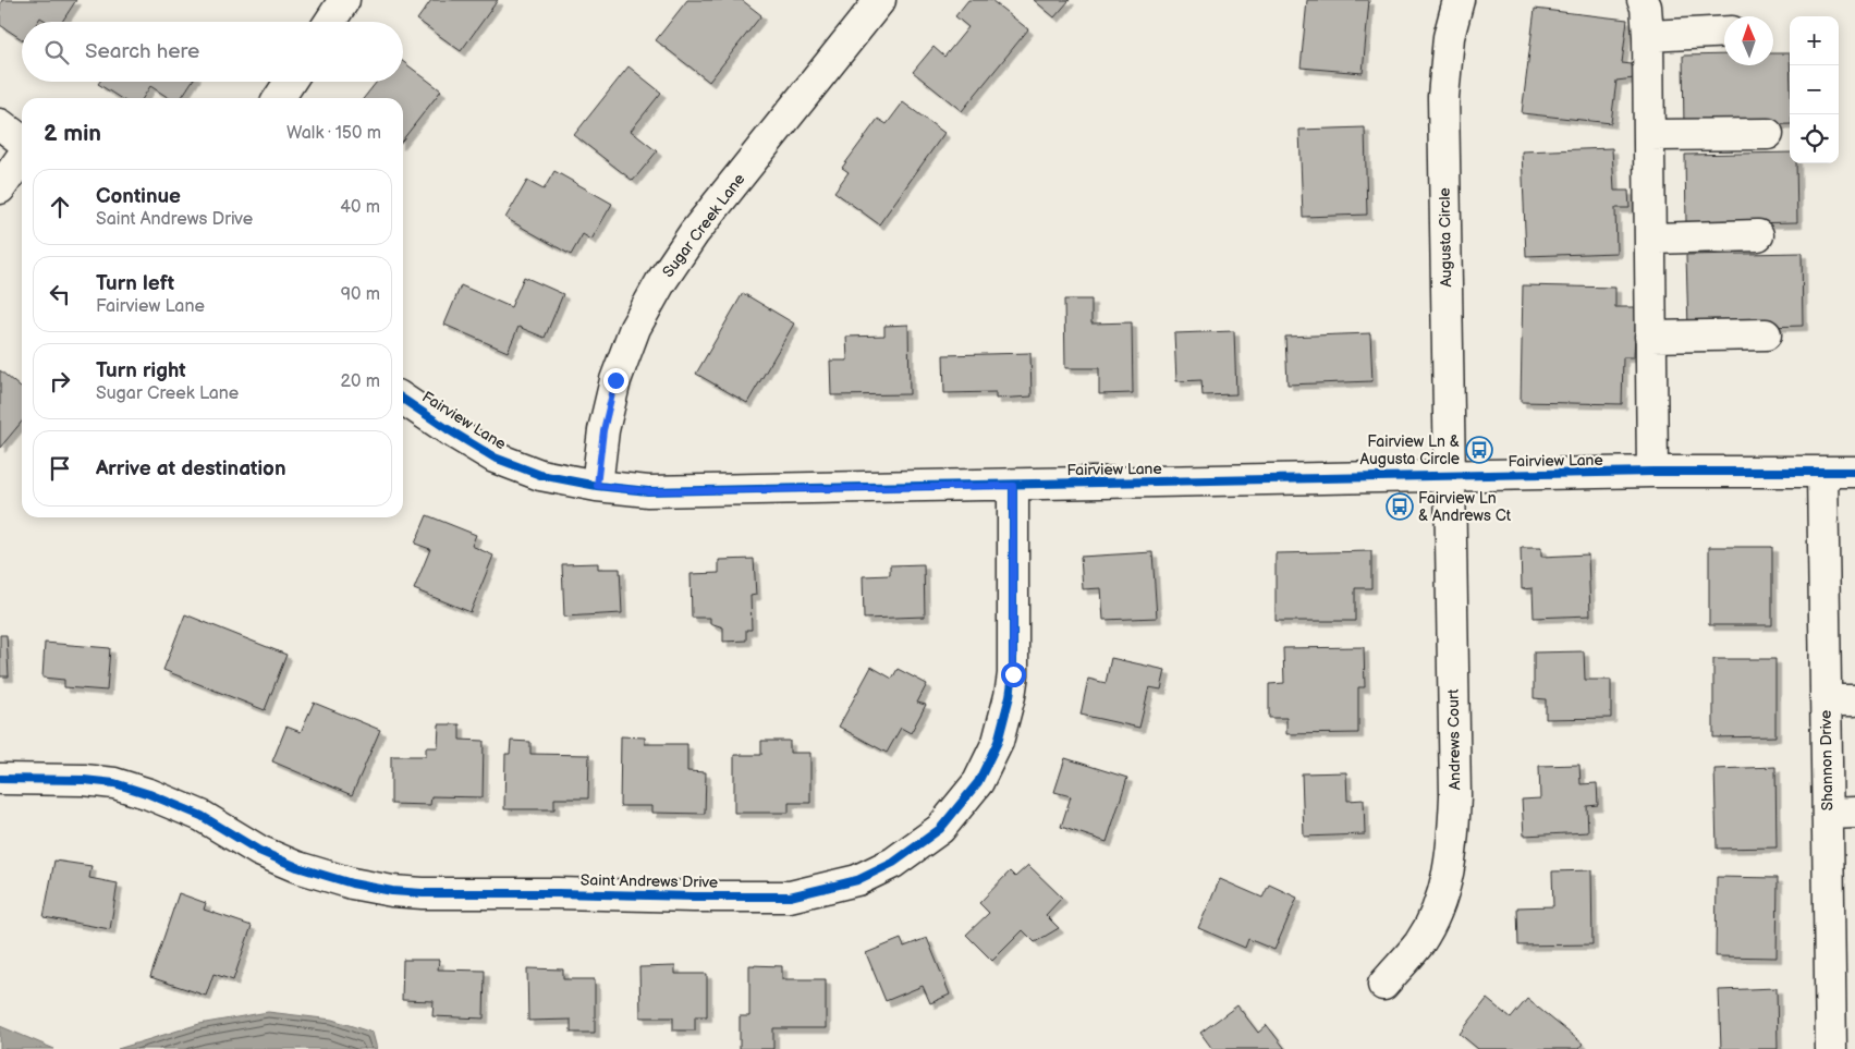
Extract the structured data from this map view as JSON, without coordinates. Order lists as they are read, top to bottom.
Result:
{
  "streets": {
    "street": [
      "Sugar Creek Lane",
      "Augusta Circle",
      "Fairview Lane",
      "Andrews Court",
      "Shannon Drive",
      "Saint Andrews Drive"
    ]
  },
  "crossings": [
    ["Sugar Creek Lane", "Fairview Lane"],
    ["Augusta Circle", "Fairview Lane"],
    ["Augusta Circle", "Andrews Court"],
    ["Fairview Lane", "Andrews Court"],
    ["Fairview Lane", "Shannon Drive"],
    ["Fairview Lane", "Saint Andrews Drive"]
  ],
  "places": {
    "bus stop": ["Fairview Ln & Augusta Circle", "Fairview Ln & Andrews Ct"]
  },
  "north": "top",
  "page": {
    "map_buttons": ["+", "−"],
    "search": "Search here",
    "heading": ["2 min", "Walk · 150 m"],
    "list": [
      ["Continue", "Saint Andrews Drive", "40 m"],
      ["Turn left", "Fairview Lane", "90 m"],
      ["Turn right", "Sugar Creek Lane", "20 m"],
      "Arrive at destination"
    ]
  }
}
